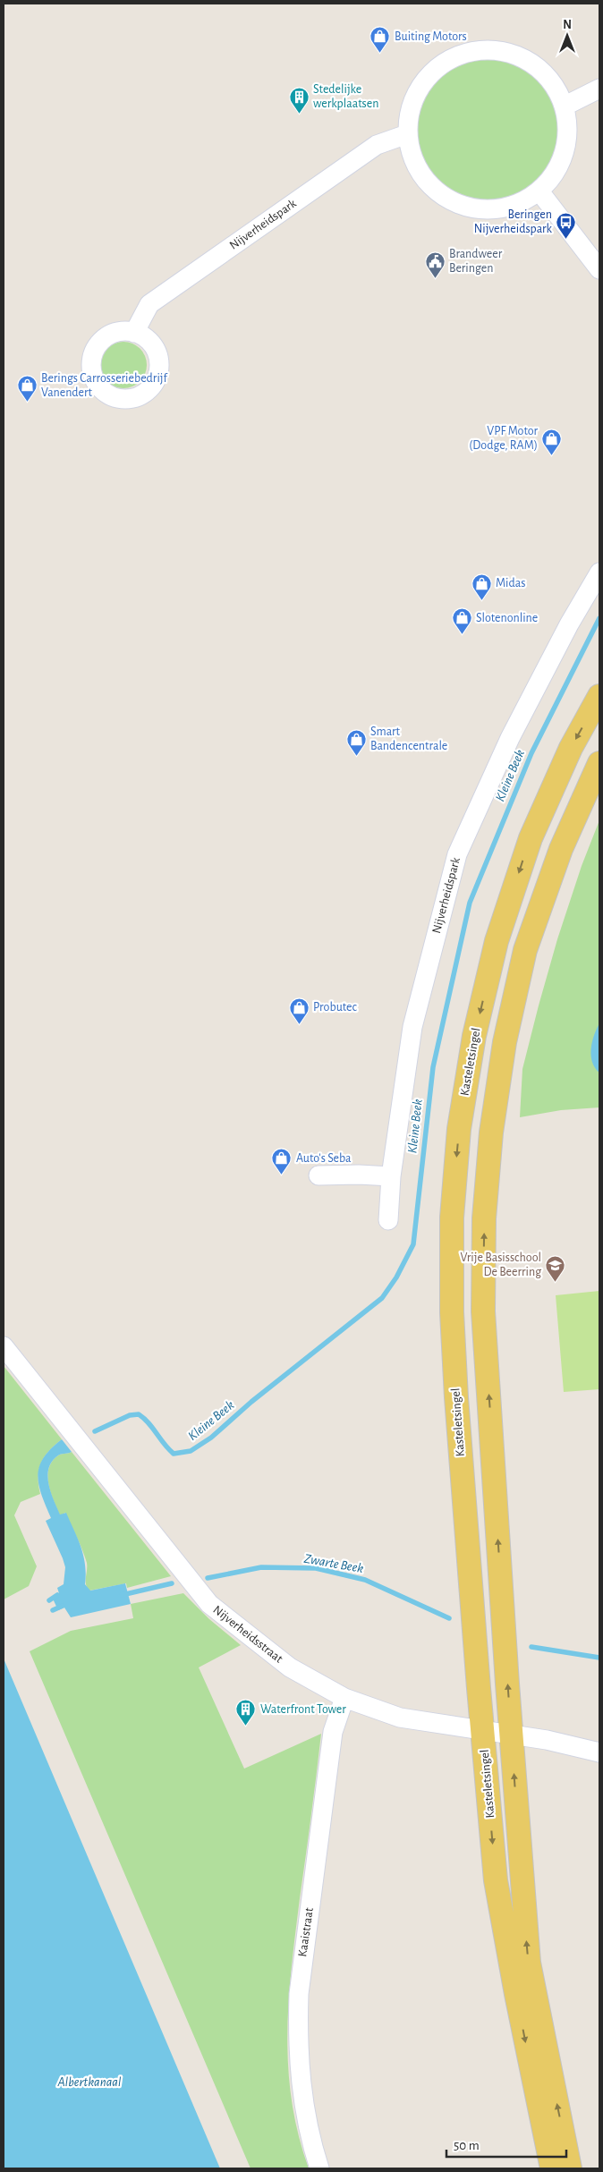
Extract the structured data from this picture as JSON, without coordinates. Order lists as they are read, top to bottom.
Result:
{
  "streets": {
    "main road": ["Kasteletsingel"],
    "street": ["Nijverheidspark", "Nijverheidsstraat", "Kaaistraat"]
  },
  "crossings": [
    ["Kasteletsingel", "Nijverheidsstraat"],
    ["Nijverheidsstraat", "Kaaistraat"]
  ],
  "water": ["Kleine Beek", "Zwarte Beek", "Albertkanaal"],
  "places": {
    "shop": [
      "Buiting Motors",
      "Berings Carrosseriebedrijf Vanendert",
      "VPF Motor (Dodge, RAM)",
      "Midas",
      "Slotenonline",
      "Smart Bandencentrale",
      "Probutec",
      "Auto's Seba"
    ],
    "building": ["Stedelijke werkplaatsen", "Waterfront Tower"],
    "bus stop": ["Beringen Nijverheidspark"],
    "public building": ["Brandweer Beringen"],
    "school or university": ["Vrije Basisschool De Beerring"]
  },
  "scale_bar": "50 m",
  "north": "top"
}
